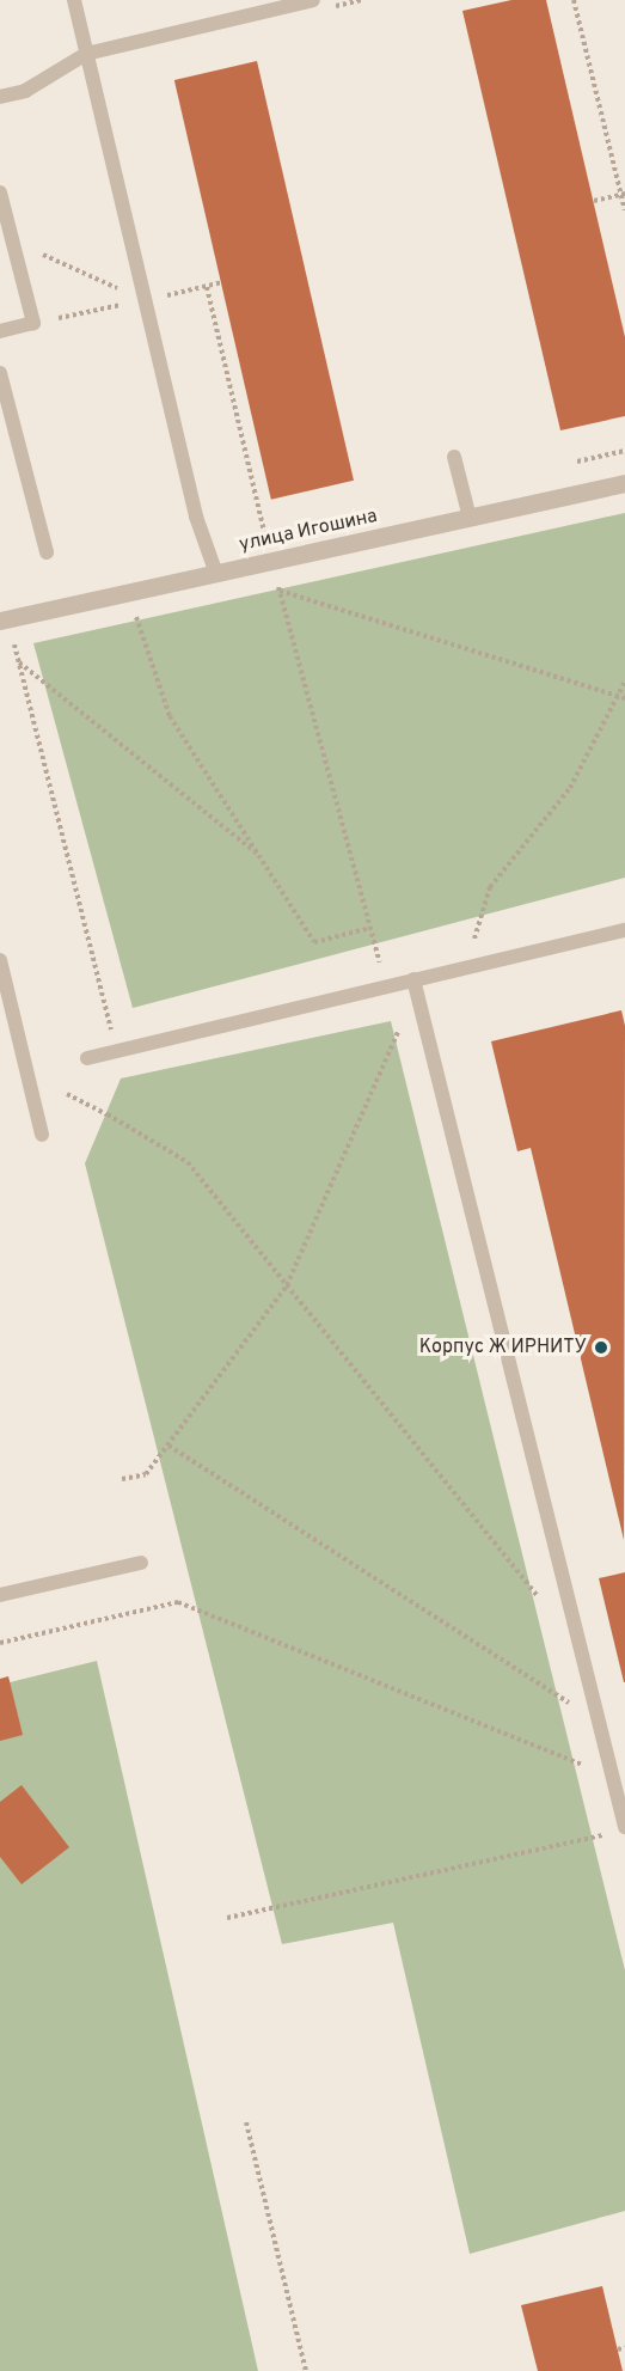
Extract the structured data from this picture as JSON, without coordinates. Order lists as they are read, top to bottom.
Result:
{
  "streets": {
    "street": ["улица Игошина"]
  },
  "places": ["Корпус Ж ИРНИТУ"]
}
